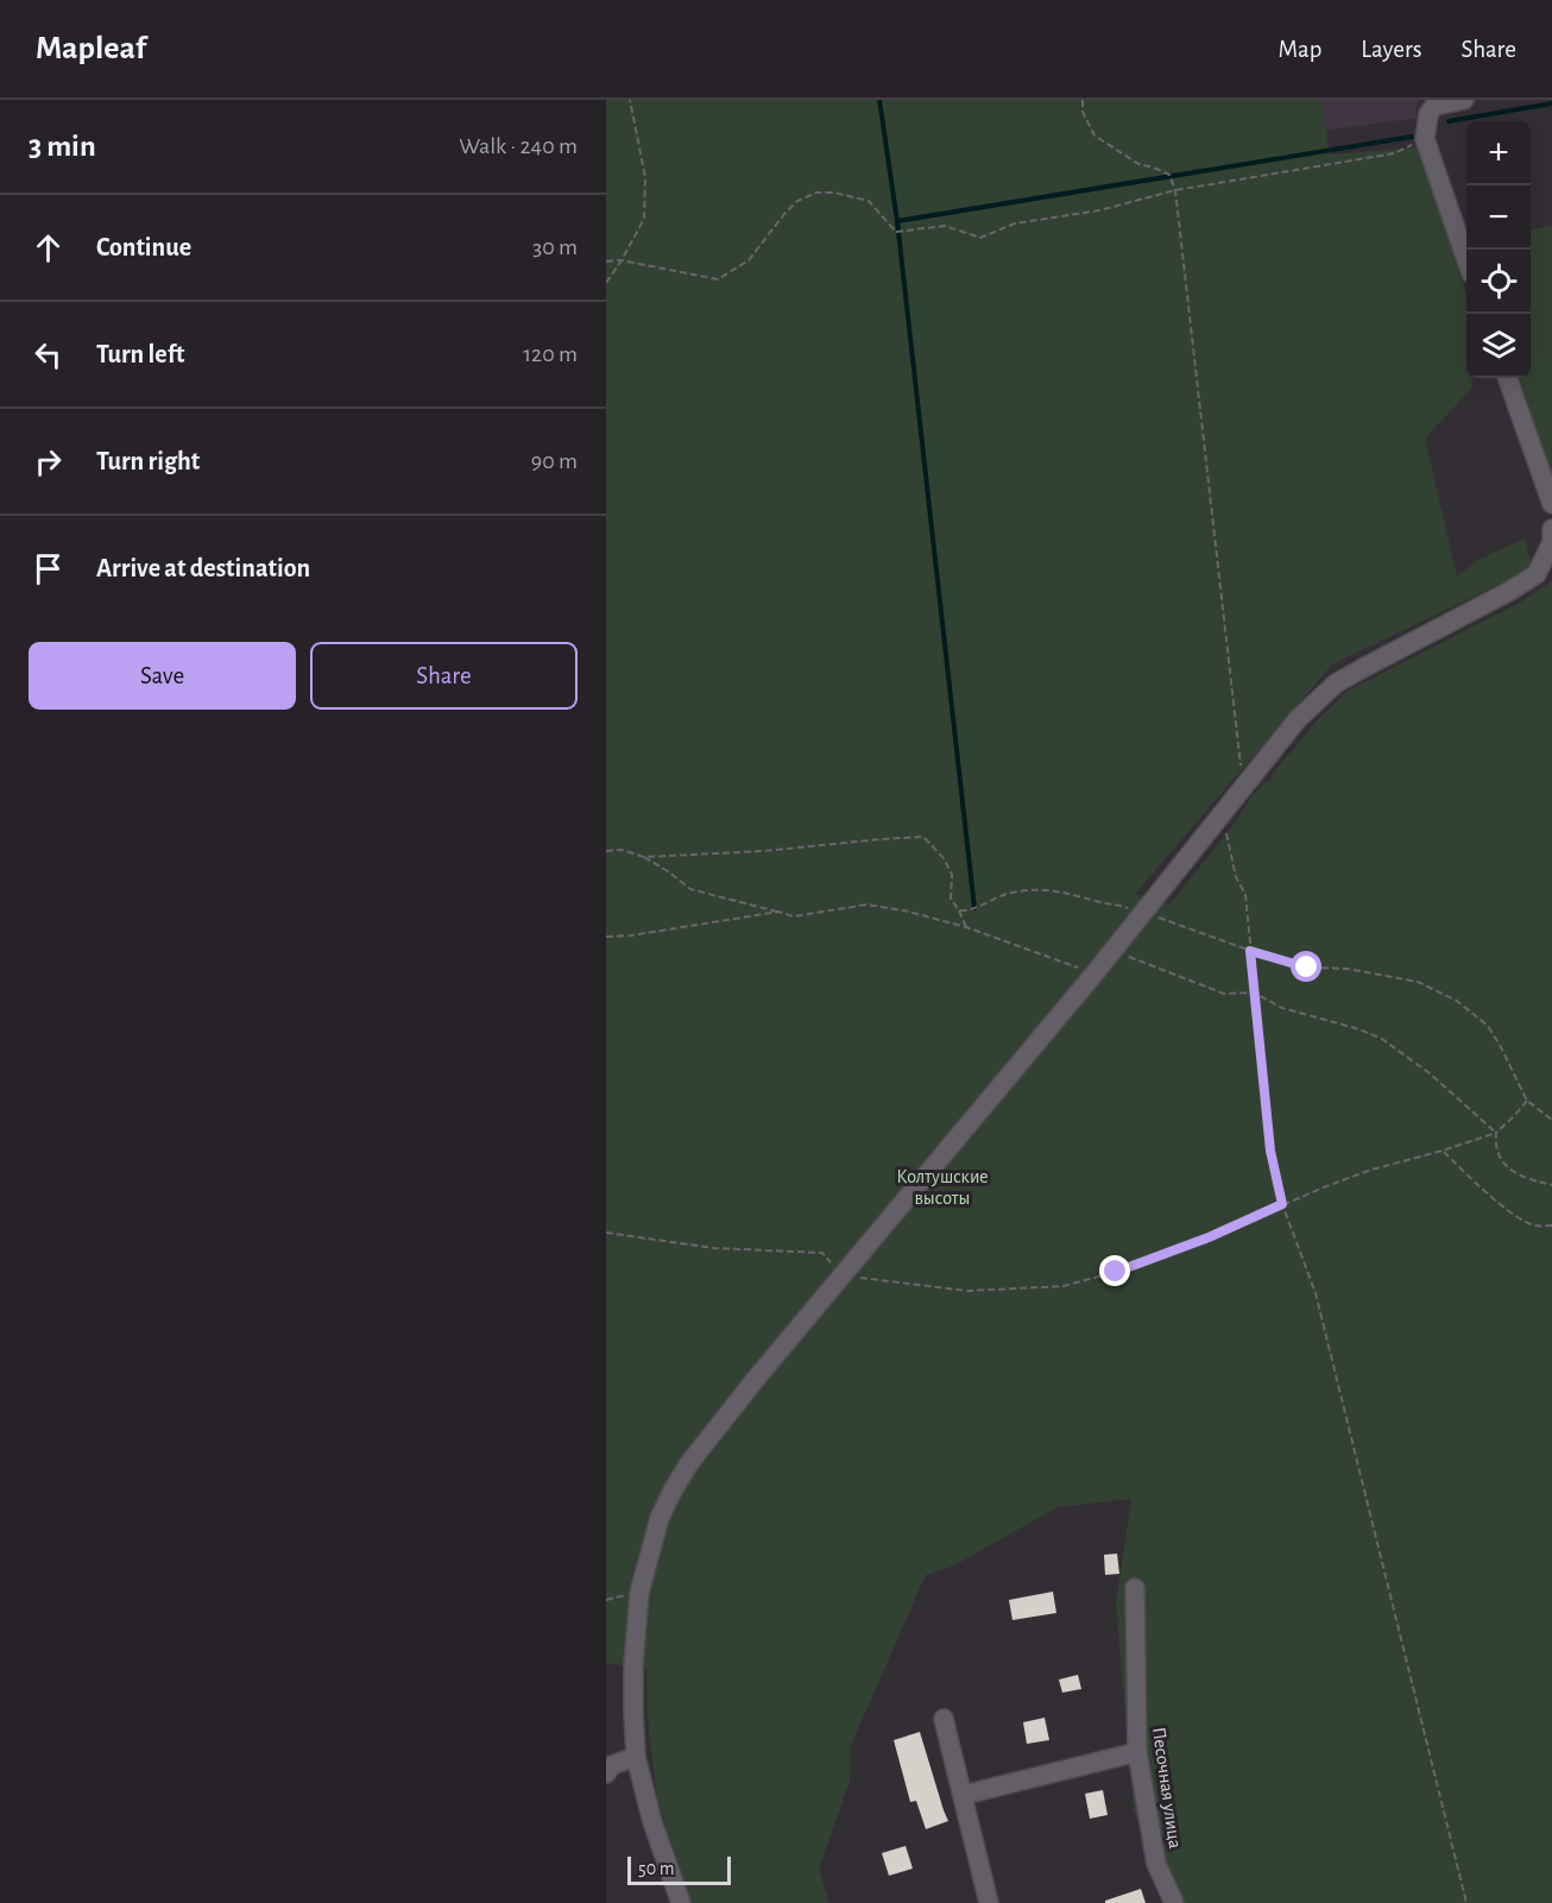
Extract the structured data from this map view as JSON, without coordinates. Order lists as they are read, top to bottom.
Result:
{
  "streets": {
    "street": ["Песочная улица"]
  },
  "parks": ["Колтушские высоты"],
  "scale_bar": "50 m",
  "page": {
    "header": "Mapleaf",
    "nav": ["Map", "Layers", "Share"],
    "heading": ["3 min", "Walk · 240 m"],
    "map_buttons": ["+", "−"],
    "list": [
      ["Continue", "30 m"],
      ["Turn left", "120 m"],
      ["Turn right", "90 m"],
      "Arrive at destination"
    ],
    "buttons": ["Save", "Share"],
    "scale": "50 m"
  }
}
